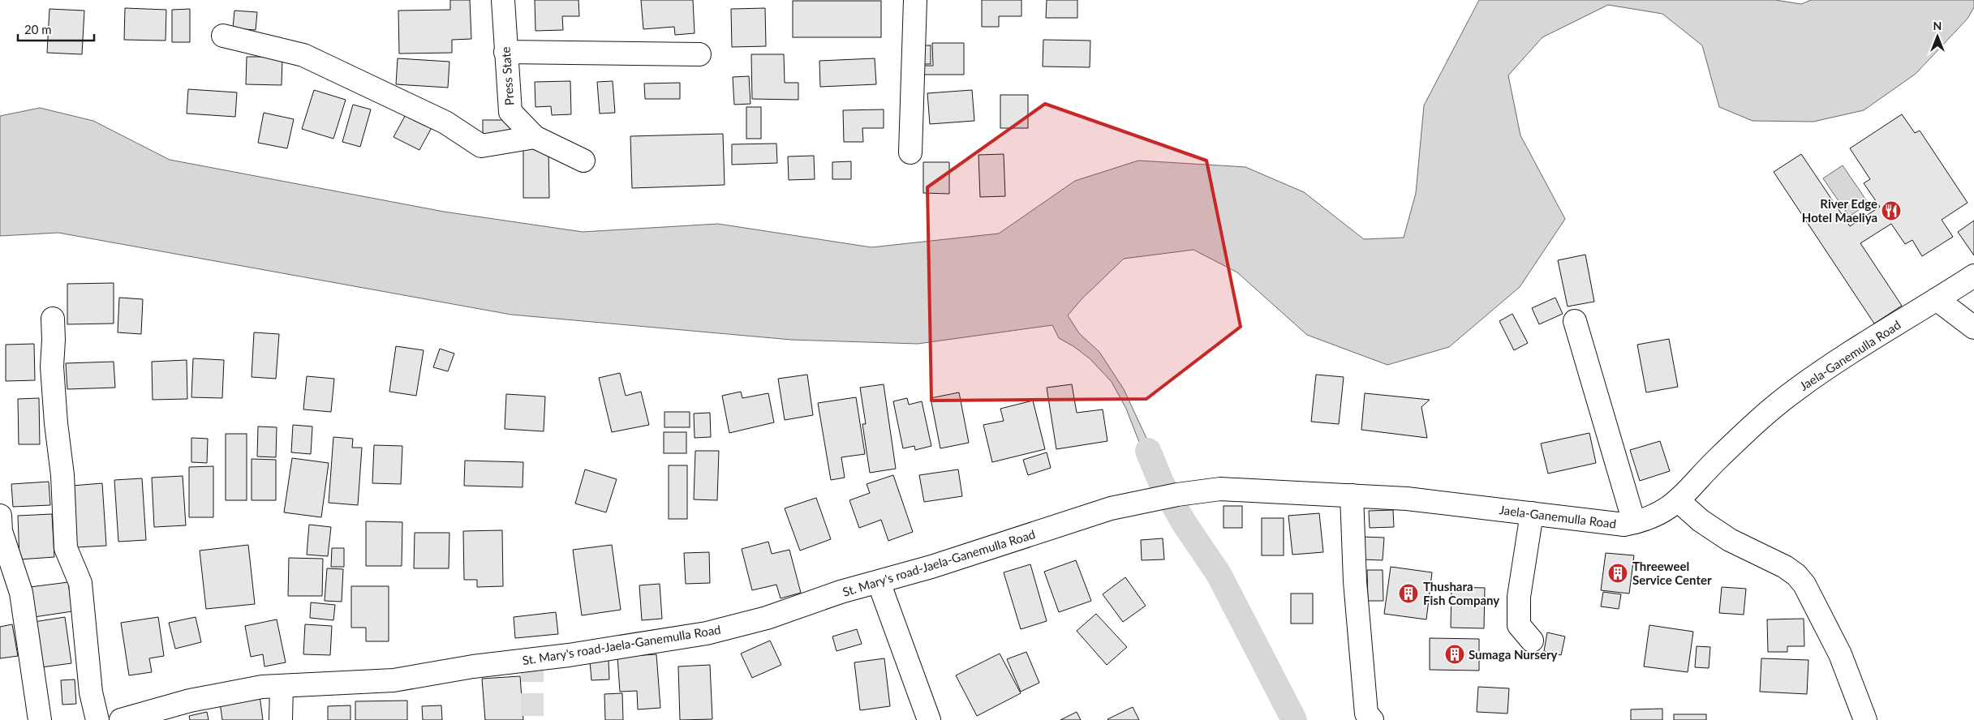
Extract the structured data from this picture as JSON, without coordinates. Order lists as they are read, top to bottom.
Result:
{
  "streets": {
    "street": ["Press State", "Jaela-Ganemulla Road", "St. Mary's road-Jaela-Ganemulla Road"]
  },
  "crossings": [
    ["Jaela-Ganemulla Road", "St. Mary's road-Jaela-Ganemulla Road"]
  ],
  "places": {
    "restaurant": ["River Edge Hotel Maeliya"],
    "building": ["Threeweel Service Center", "Thushara Fish Company", "Sumaga Nursery"]
  },
  "scale_bar": "20 m",
  "north": "top"
}
